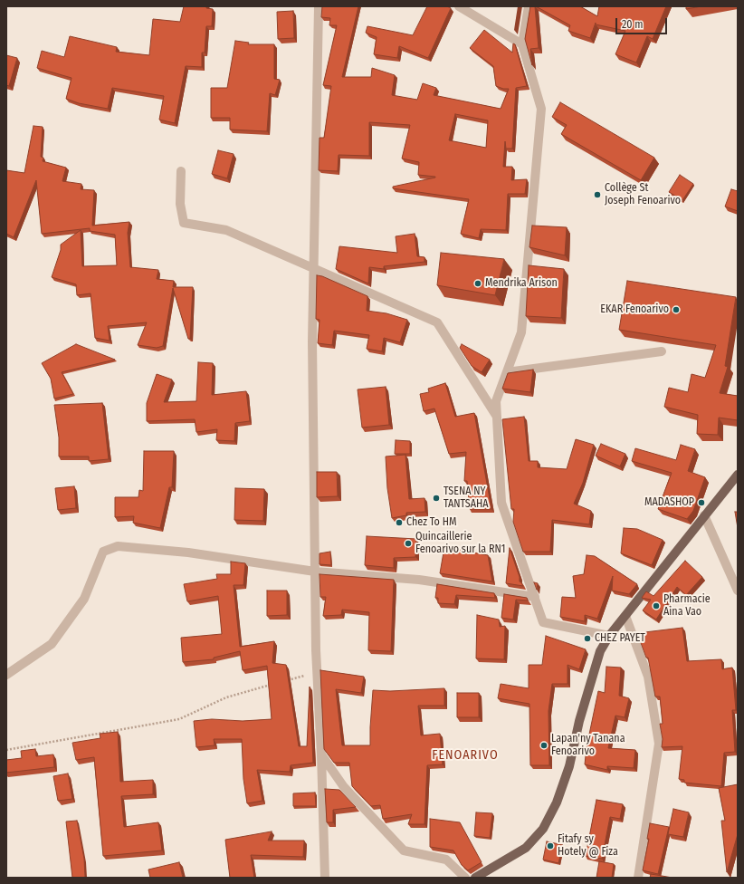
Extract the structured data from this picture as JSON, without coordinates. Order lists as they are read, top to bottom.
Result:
{
  "districts": ["FENOARIVO"],
  "places": [
    "Collège St Joseph Fenoarivo",
    "Mendrika Arison",
    "EKAR Fenoarivo",
    "TSENA NY TANTSAHA",
    "MADASHOP",
    "Chez To HM",
    "Quincaillerie Fenoarivo sur la RN1",
    "Pharmacie Aina Vao",
    "CHEZ PAYET",
    "Lapan'ny Tanana Fenoarivo",
    "Fitafy sy Hotely @ Fiza"
  ],
  "scale_bar": "20 m"
}
